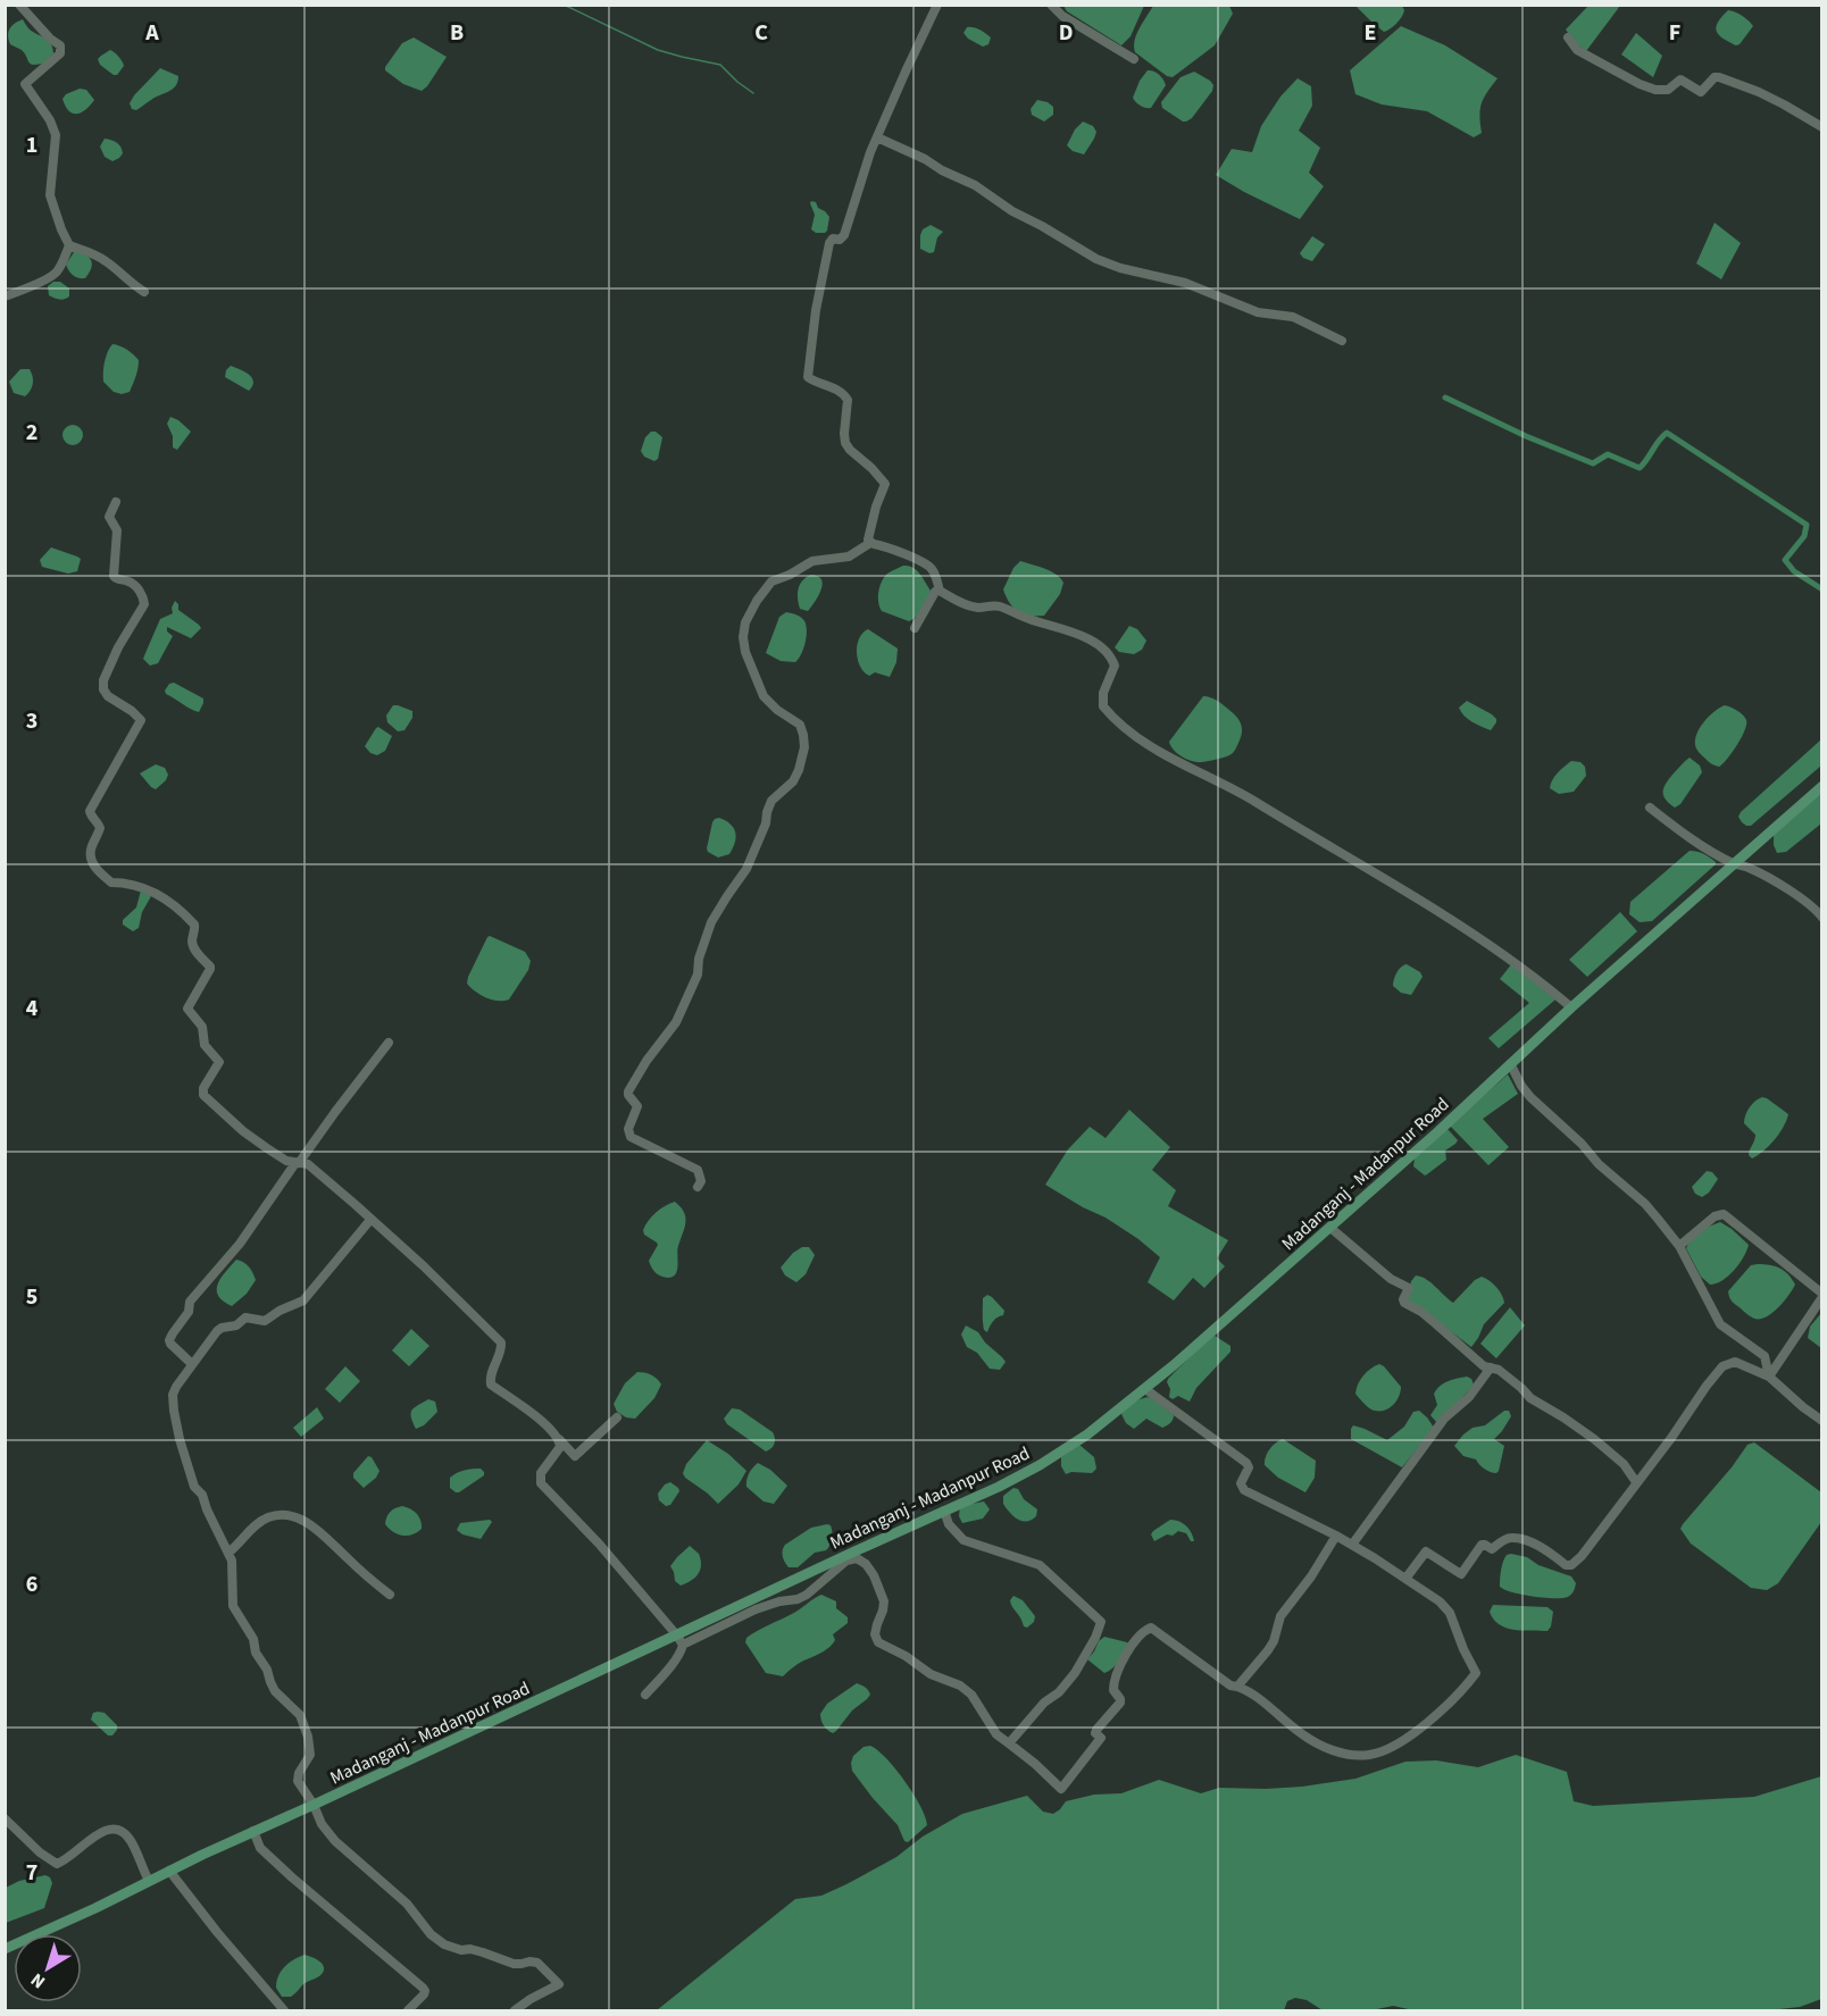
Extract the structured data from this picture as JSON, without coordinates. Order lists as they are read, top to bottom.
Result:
{
  "streets": {
    "main road": ["Madanganj - Madanpur Road"]
  },
  "north": "bottom left",
  "grid": {
    "columns": [
      "A",
      "B",
      "C",
      "D",
      "E",
      "F"
    ],
    "rows": [
      "1",
      "2",
      "3",
      "4",
      "5",
      "6",
      "7"
    ]
  }
}
